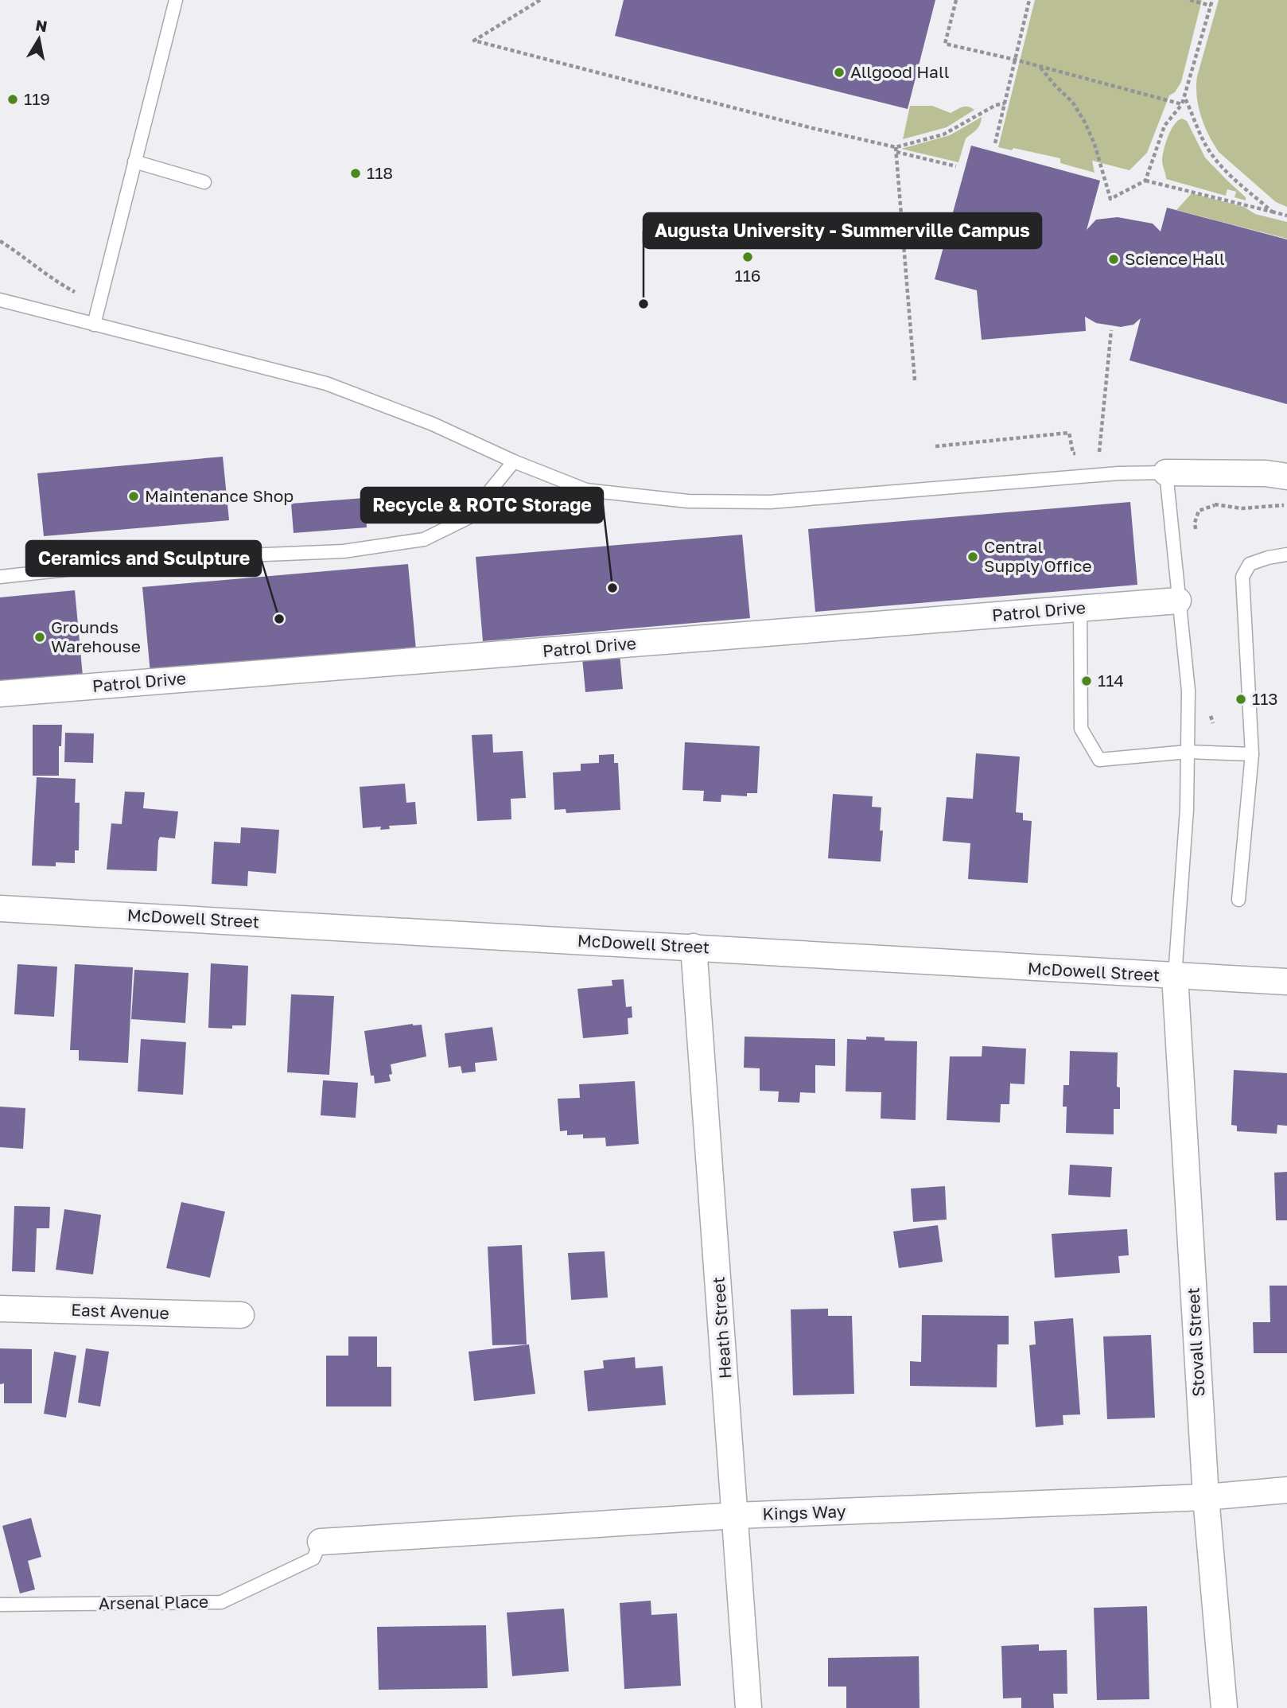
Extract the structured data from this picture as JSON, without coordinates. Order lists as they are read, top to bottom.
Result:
{
  "streets": {
    "street": [
      "Patrol Drive",
      "McDowell Street",
      "East Avenue",
      "Heath Street",
      "Stovall Street",
      "Kings Way"
    ],
    "lane": ["Arsenal Place"]
  },
  "crossings": [
    ["McDowell Street", "Heath Street"],
    ["McDowell Street", "Stovall Street"],
    ["Heath Street", "Kings Way"],
    ["Stovall Street", "Kings Way"],
    ["Kings Way", "Arsenal Place"]
  ],
  "places": [
    "Allgood Hall",
    "119",
    "118",
    "116",
    "Science Hall",
    "Augusta University - Summerville Campus",
    "Maintenance Shop",
    "Central Supply Office",
    "Recycle & ROTC Storage",
    "Ceramics and Sculpture",
    "Grounds Warehouse",
    "114",
    "113"
  ],
  "north": "top"
}
